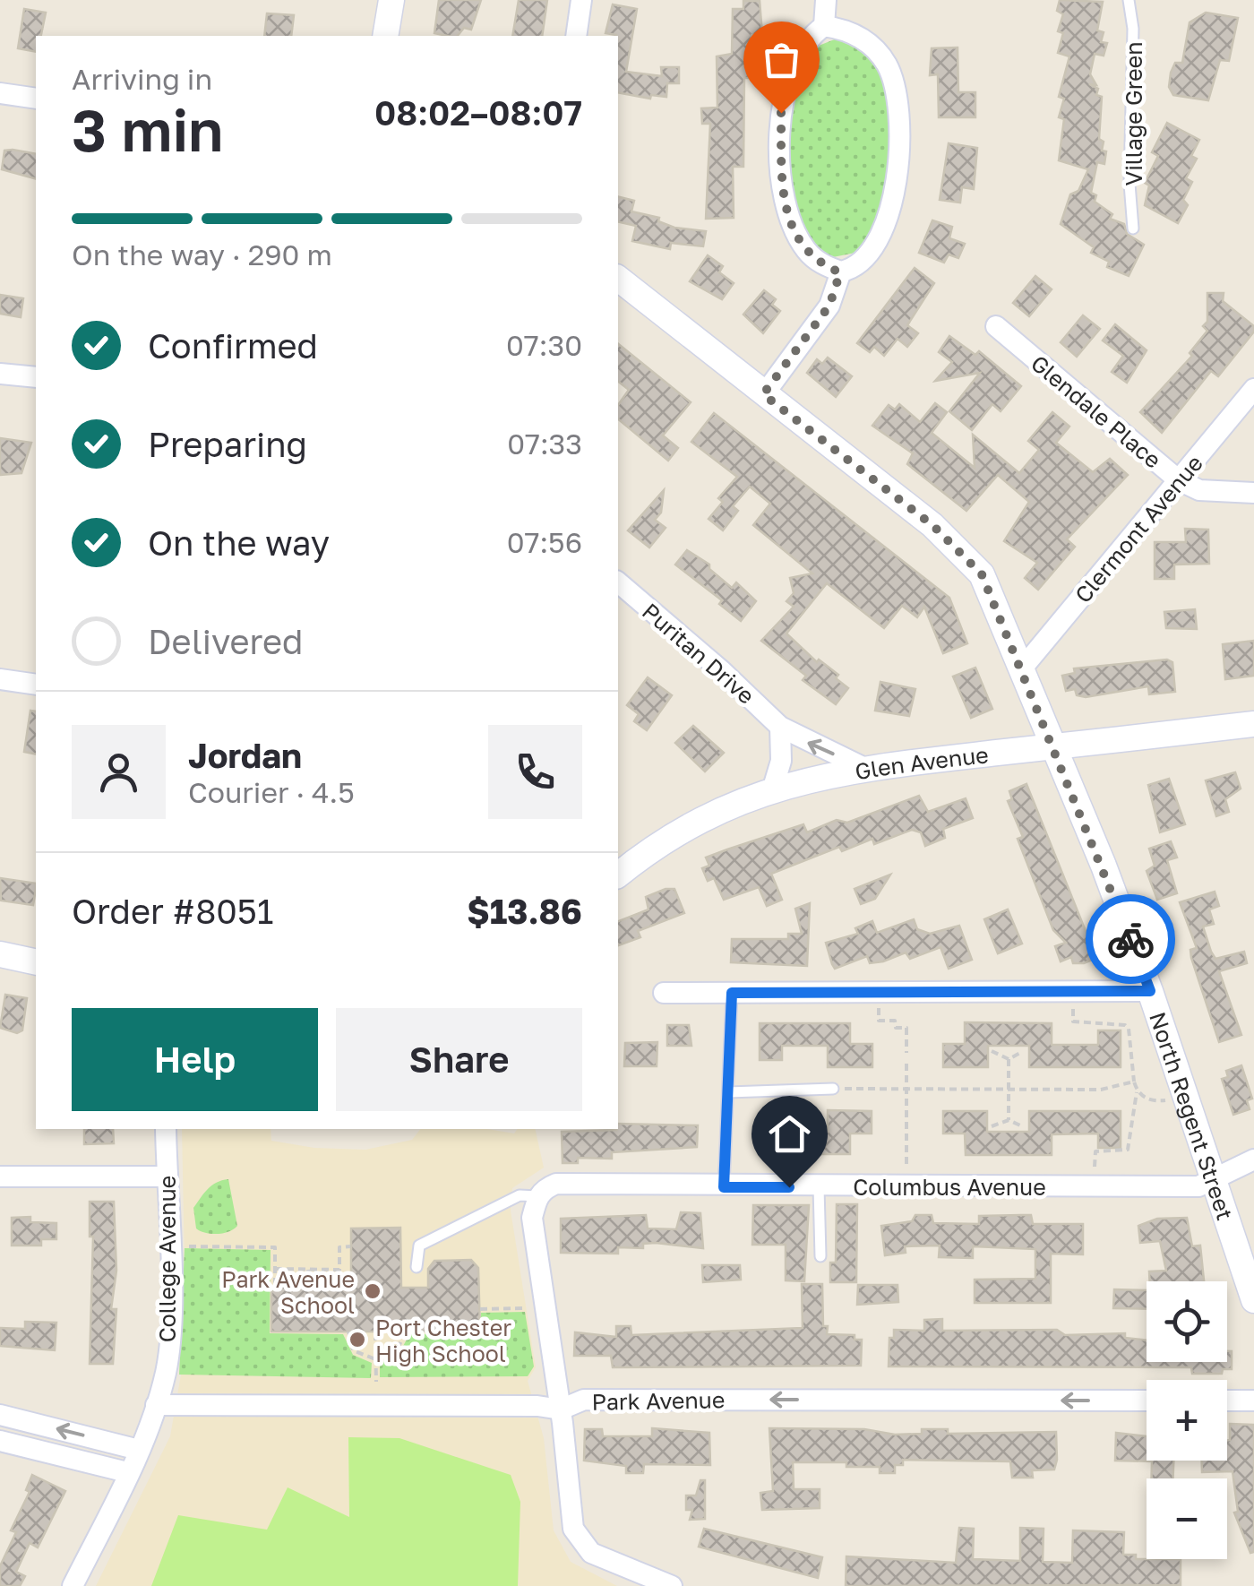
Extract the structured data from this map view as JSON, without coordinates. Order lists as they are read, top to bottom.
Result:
{
  "streets": {
    "street": [
      "Glendale Place",
      "Clermont Avenue",
      "Puritan Drive",
      "Glen Avenue",
      "North Regent Street",
      "Columbus Avenue",
      "College Avenue",
      "Park Avenue"
    ],
    "lane": ["Village Green"]
  },
  "crossings": [
    ["Glendale Place", "Clermont Avenue"],
    ["Clermont Avenue", "North Regent Street"],
    ["Puritan Drive", "Glen Avenue"],
    ["Glen Avenue", "North Regent Street"],
    ["North Regent Street", "Columbus Avenue"],
    ["College Avenue", "Park Avenue"]
  ],
  "one_way": ["Park Avenue"],
  "places": ["Park Avenue School", "Port Chester High School"],
  "page": {
    "heading": ["3 min", "Arriving in", "08:02–08:07"],
    "panel": [
      "Jordan",
      "Courier · 4.5",
      "Order #8051",
      "$13.86"
    ],
    "bar": "On the way · 290 m",
    "list": [
      ["Confirmed", "07:30"],
      ["Preparing", "07:33"],
      ["On the way", "07:56"],
      "Delivered"
    ],
    "buttons": ["Help", "Share"],
    "map_buttons": ["+", "−"]
  }
}
